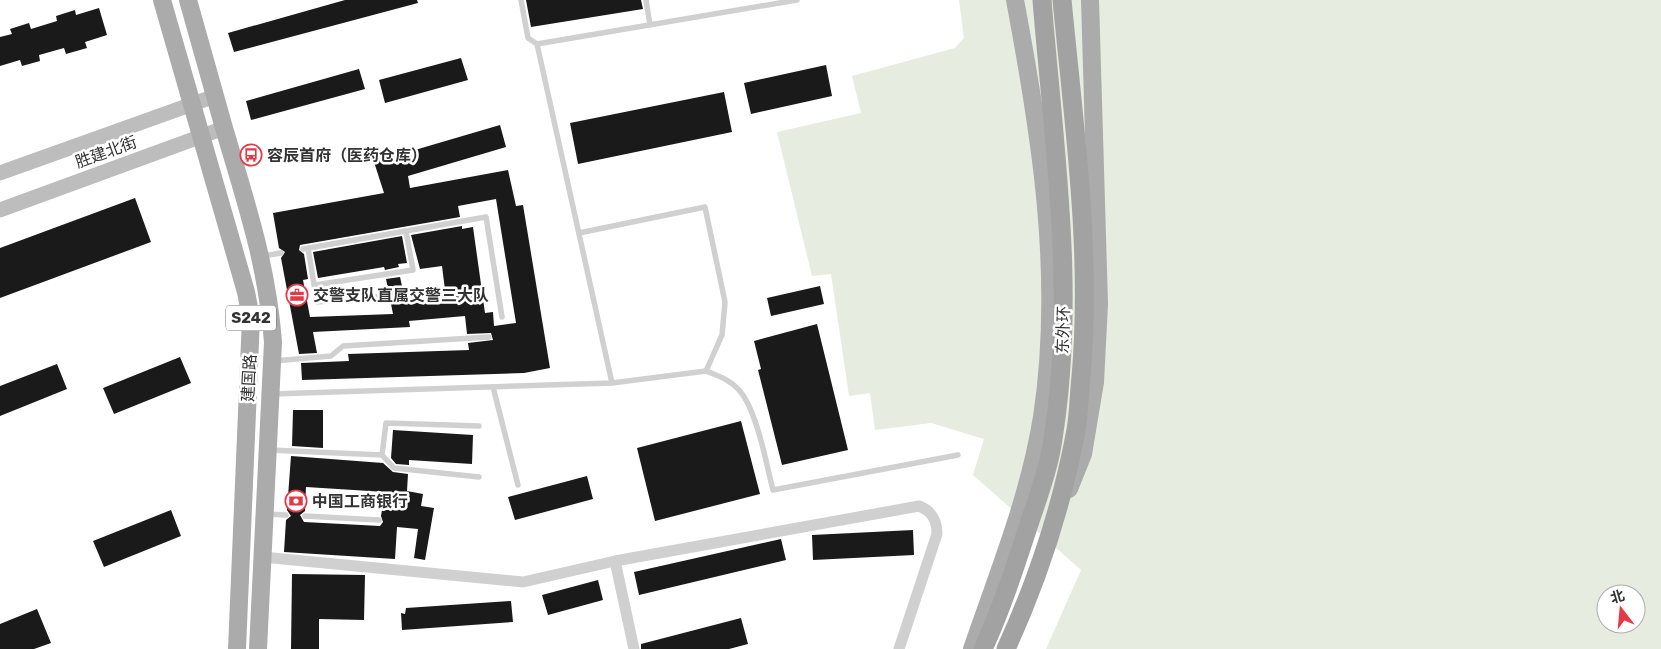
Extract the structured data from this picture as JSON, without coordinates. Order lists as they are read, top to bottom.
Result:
{
  "streets": {
    "highway": ["东外环"],
    "main road": ["胜建北街", "S242", "建国路"]
  },
  "crossings": [
    ["胜建北街", "建国路"]
  ],
  "places": {
    "bus stop": ["容辰首府（医药仓库）"],
    "office": ["交警支队直属交警三大队"],
    "bank": ["中国工商银行"]
  },
  "north": "top"
}
